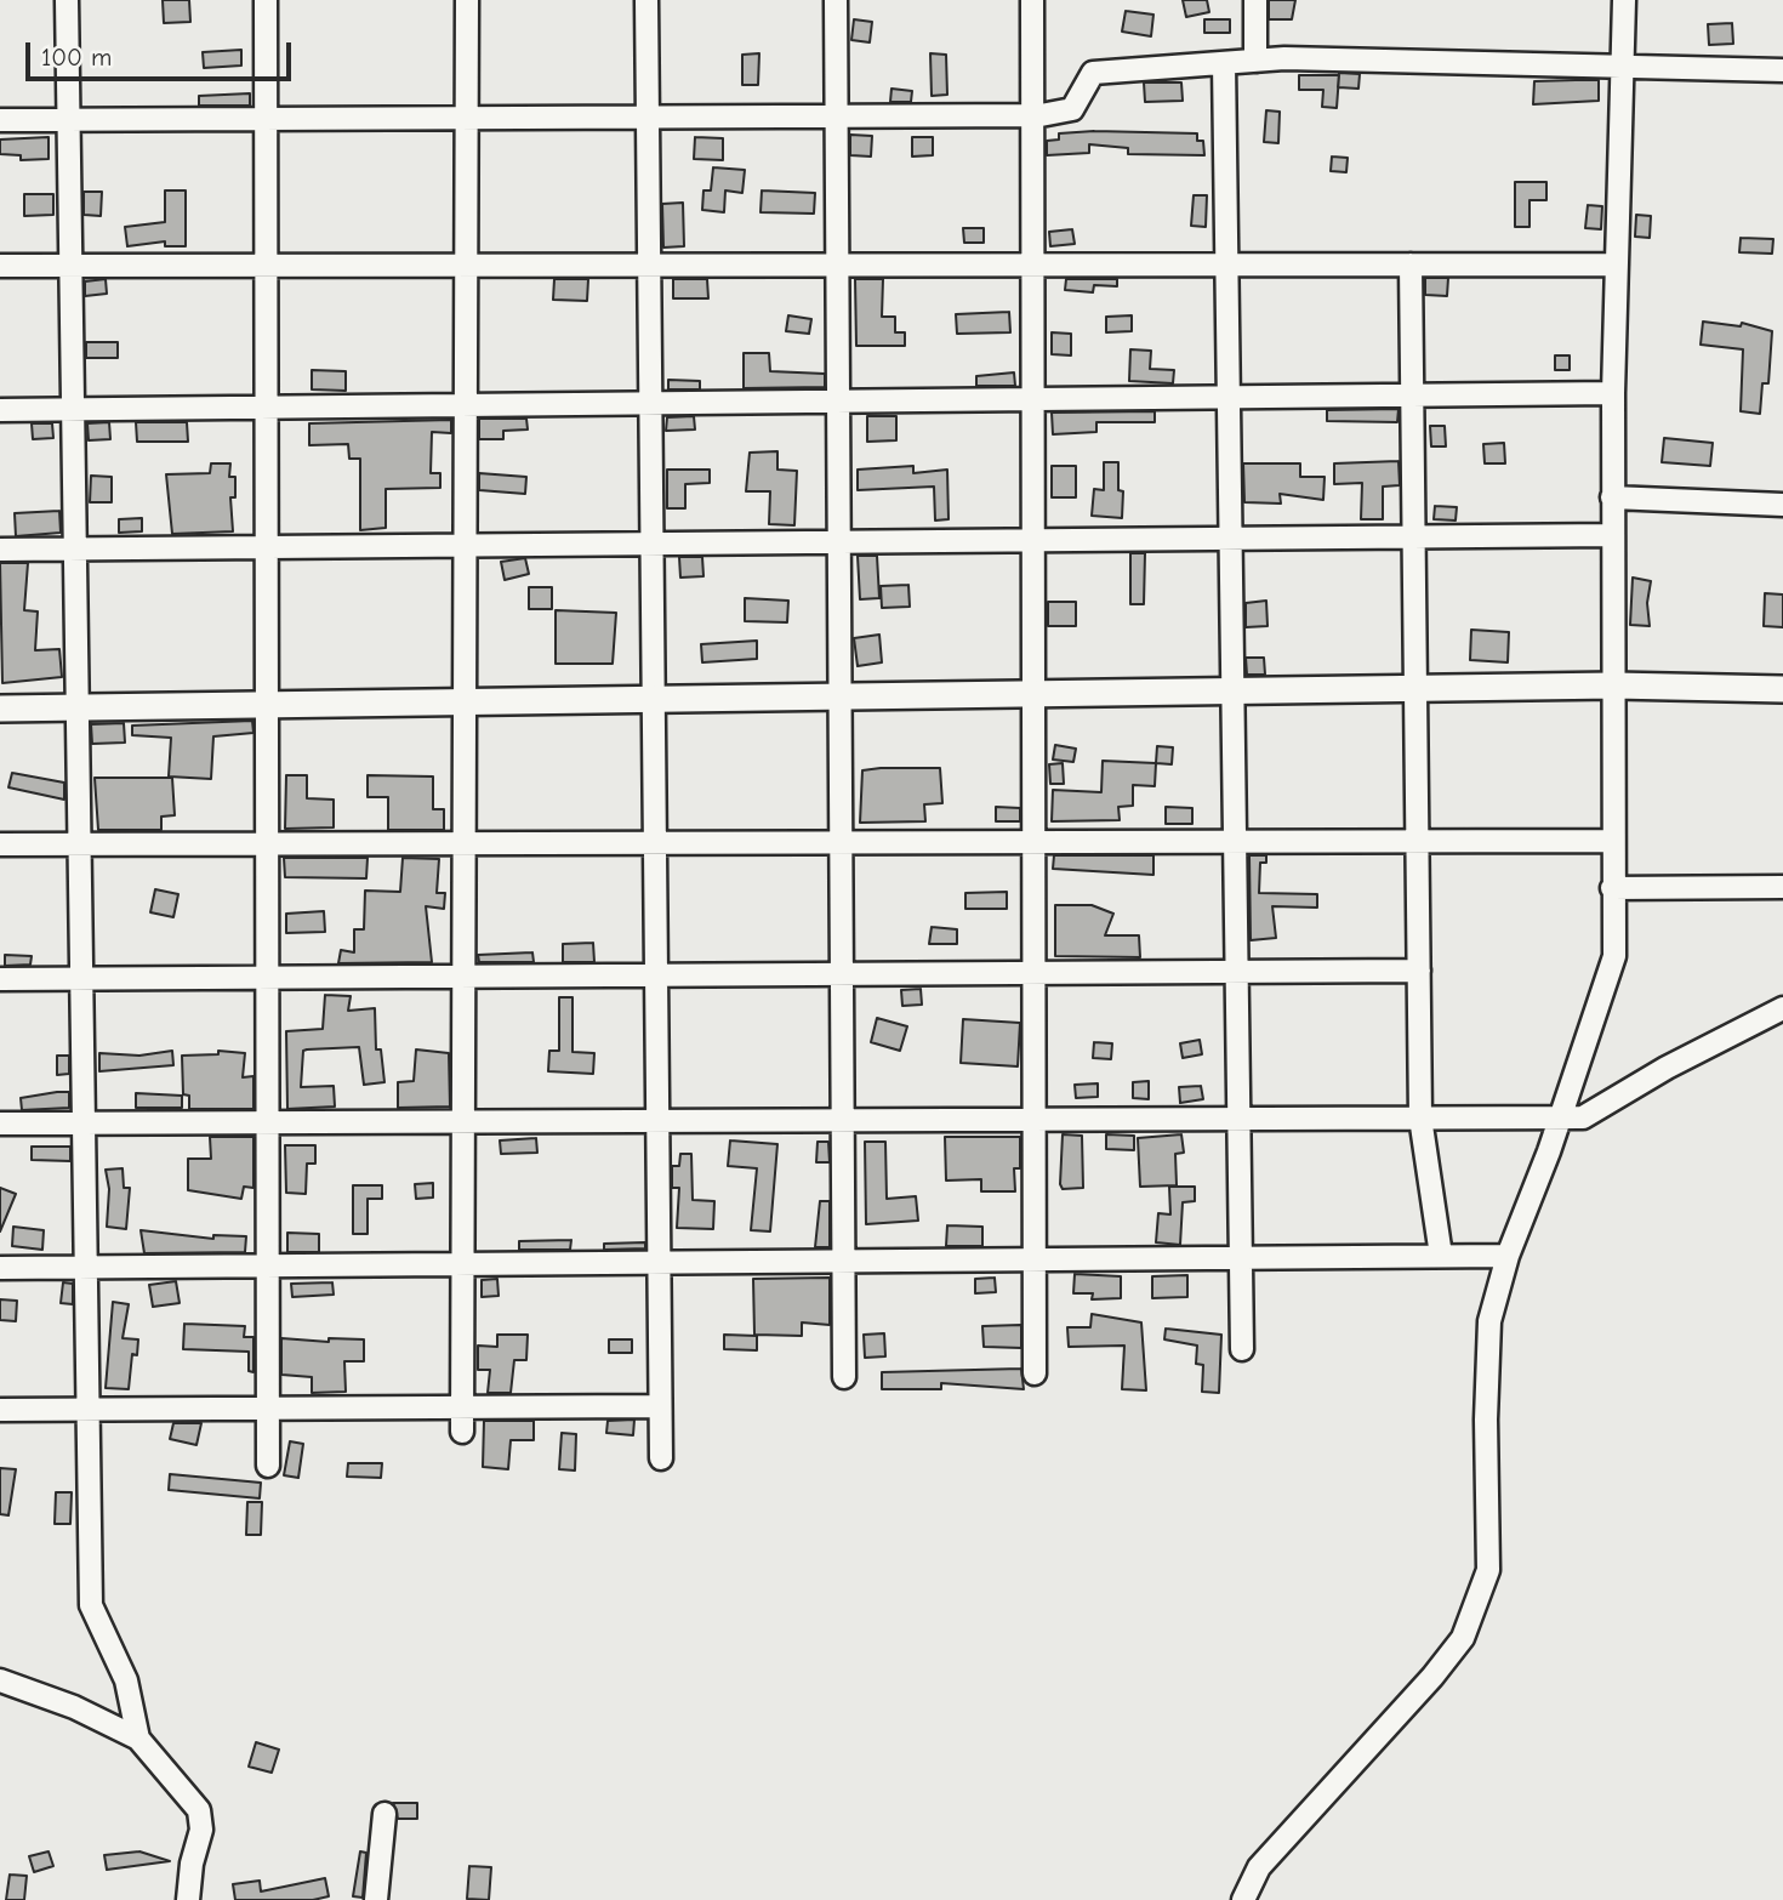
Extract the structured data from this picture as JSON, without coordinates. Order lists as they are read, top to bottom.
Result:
{
  "scale_bar": "100 m"
}
